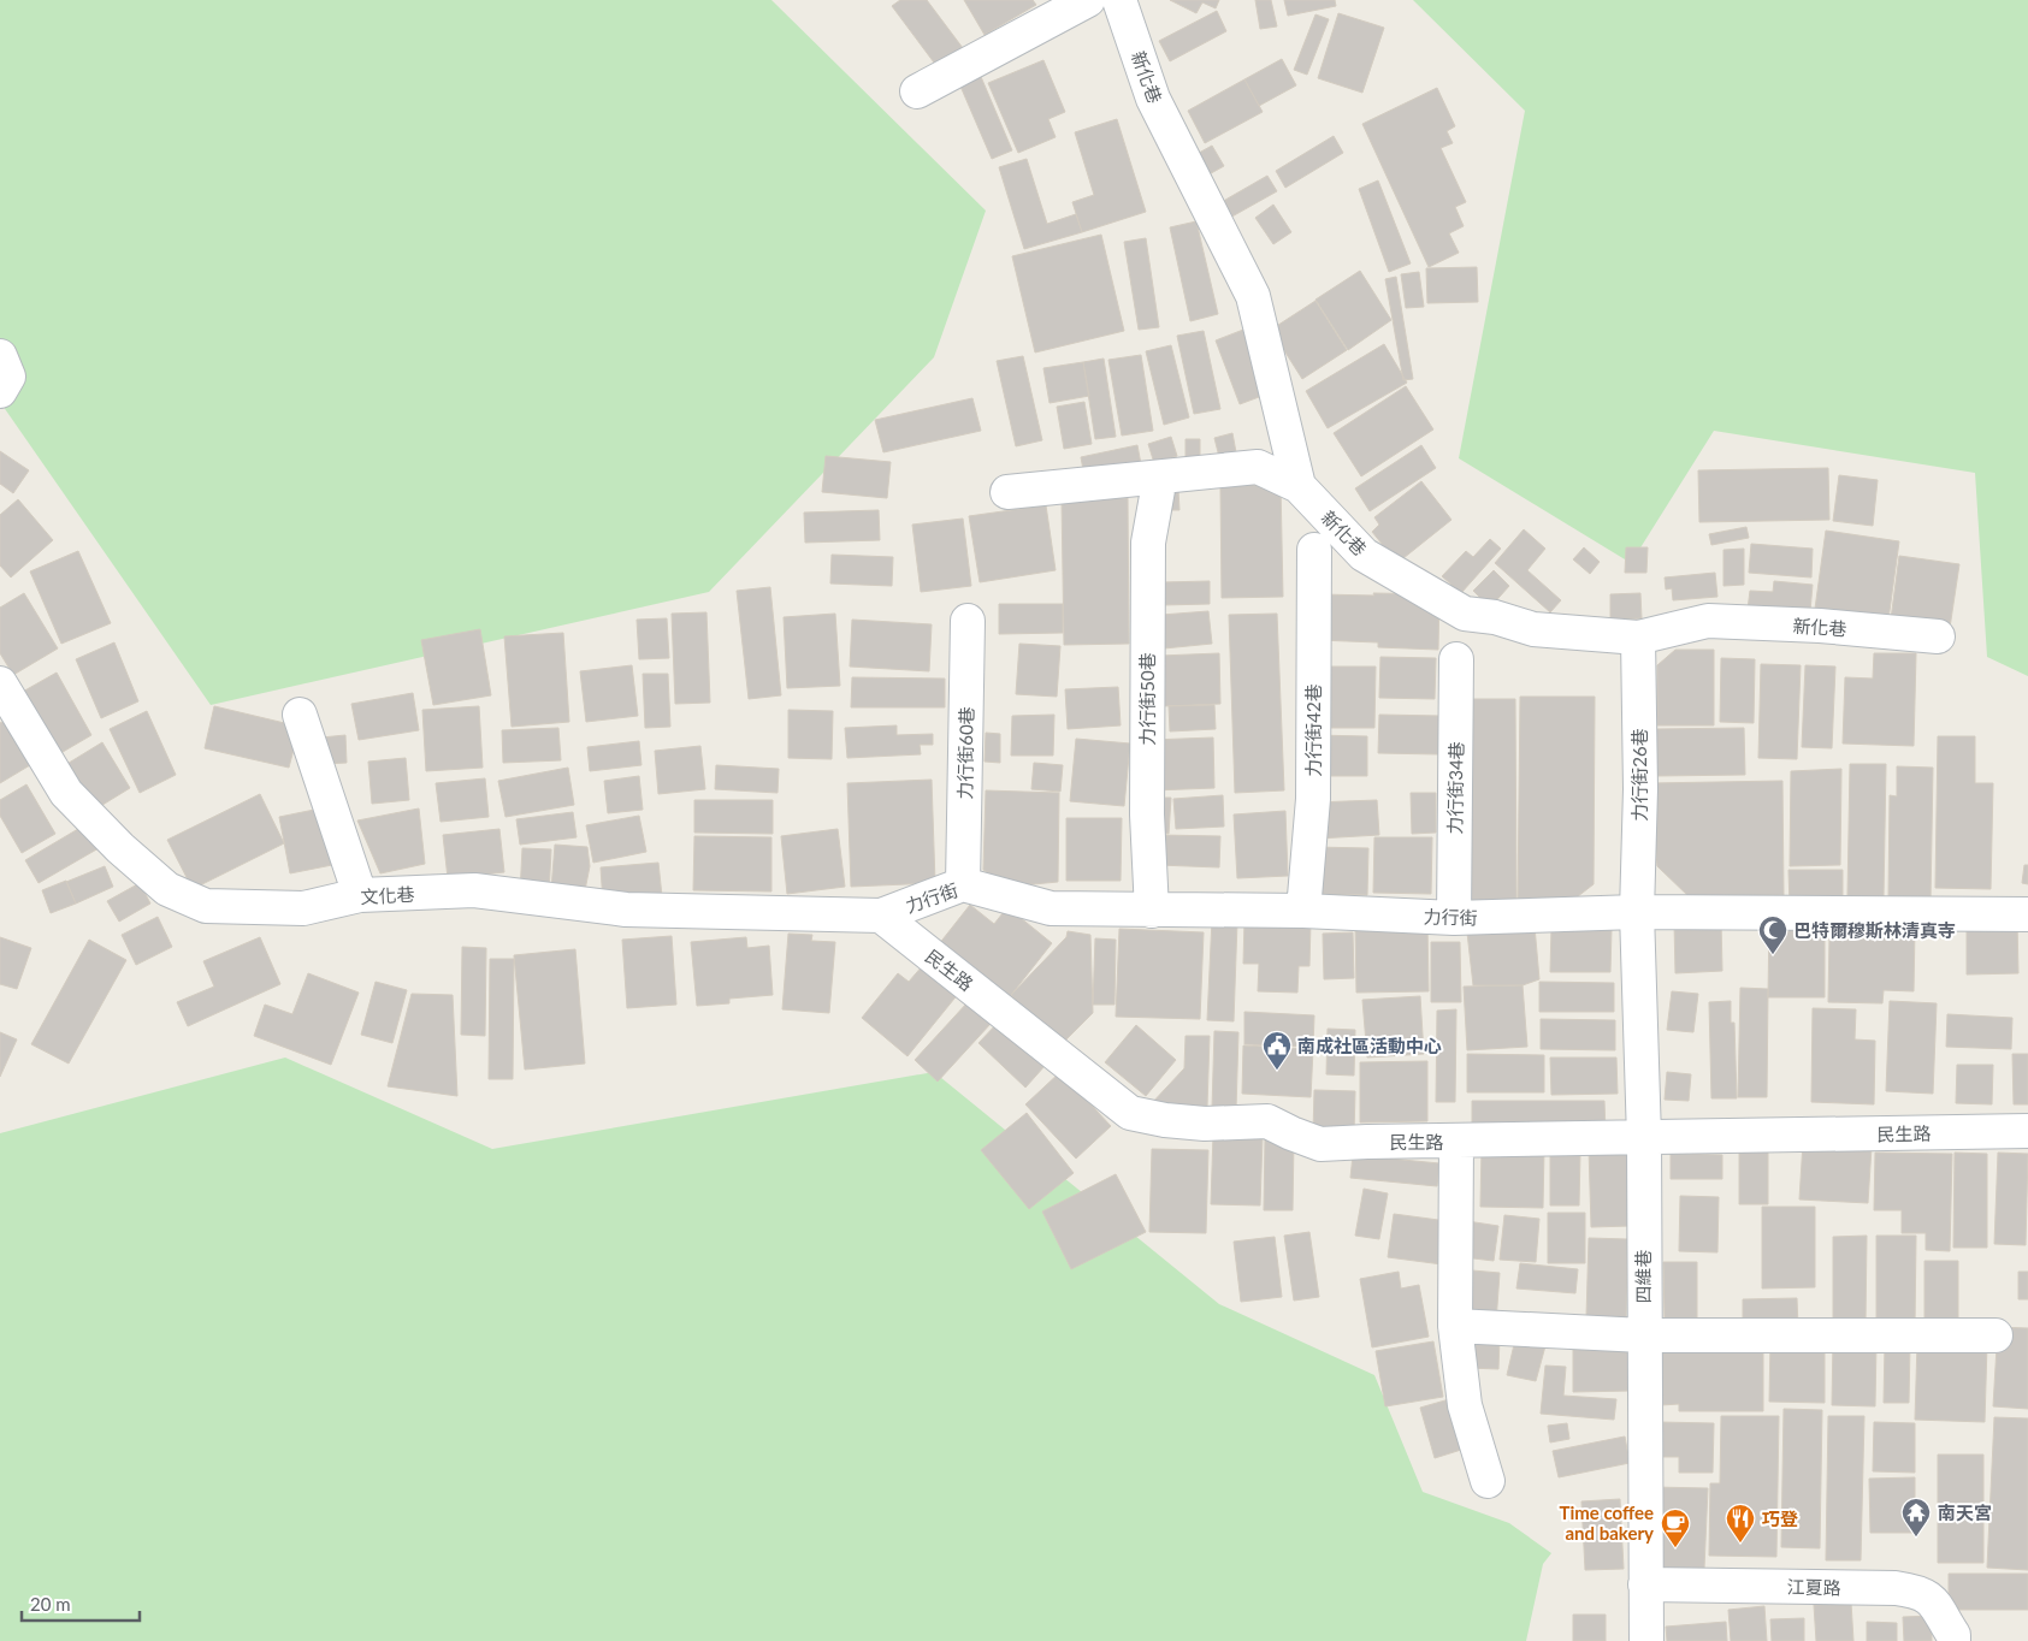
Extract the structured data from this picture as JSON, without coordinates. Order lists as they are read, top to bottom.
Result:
{
  "streets": {
    "street": [
      "新化巷",
      "力行街50巷",
      "力行街42巷",
      "力行街60巷",
      "力行街26巷",
      "力行街34巷",
      "文化巷",
      "力行街",
      "民生路",
      "四維巷",
      "江夏路"
    ]
  },
  "crossings": [
    ["新化巷", "力行街26巷"],
    ["力行街50巷", "力行街"],
    ["力行街42巷", "力行街"],
    ["力行街60巷", "力行街"],
    ["力行街26巷", "力行街"],
    ["力行街26巷", "四維巷"],
    ["力行街34巷", "力行街"],
    ["文化巷", "力行街"],
    ["文化巷", "民生路"],
    ["力行街", "民生路"],
    ["力行街", "四維巷"],
    ["民生路", "四維巷"],
    ["四維巷", "江夏路"]
  ],
  "places": {
    "mosque": ["巴特爾穆斯林清真寺"],
    "public building": ["南成社區活動中心"],
    "temple": ["南天宮"],
    "restaurant": ["巧登"],
    "cafe": ["Time coffee and bakery"]
  },
  "scale_bar": "20 m"
}
